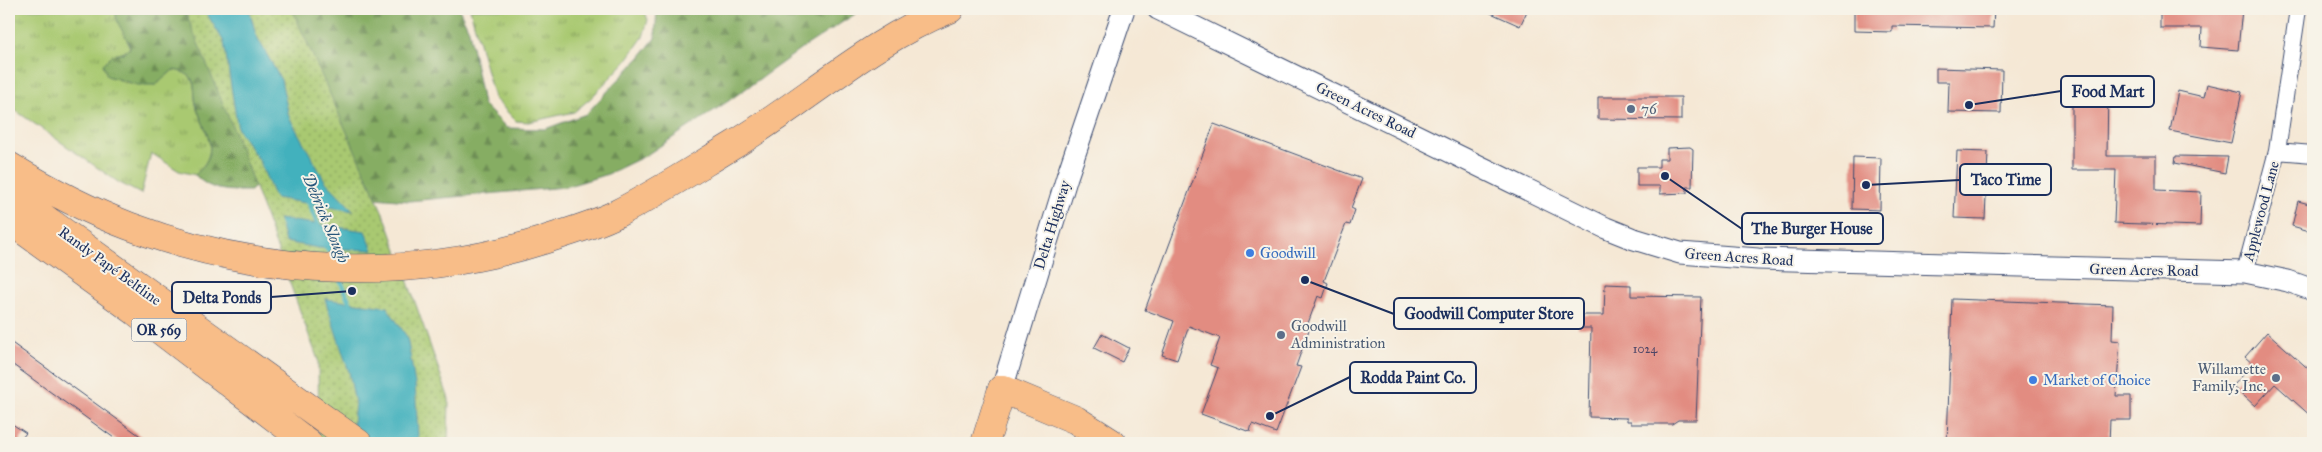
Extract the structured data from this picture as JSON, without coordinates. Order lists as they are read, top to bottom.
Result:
{
  "streets": {
    "highway": ["Delta Highway", "Randy Papé Beltline", "OR 569"],
    "street": ["Green Acres Road", "Applewood Lane"]
  },
  "crossings": [
    ["Green Acres Road", "Applewood Lane"]
  ],
  "water": ["Debrick Slough"],
  "places": [
    "Food Mart",
    "76",
    "The Burger House",
    "Taco Time",
    "Goodwill",
    "Goodwill Computer Store",
    "Delta Ponds",
    "Goodwill Administration",
    "Willamette Family, Inc.",
    "Market of Choice",
    "Rodda Paint Co."
  ],
  "house_numbers": ["1024"]
}
